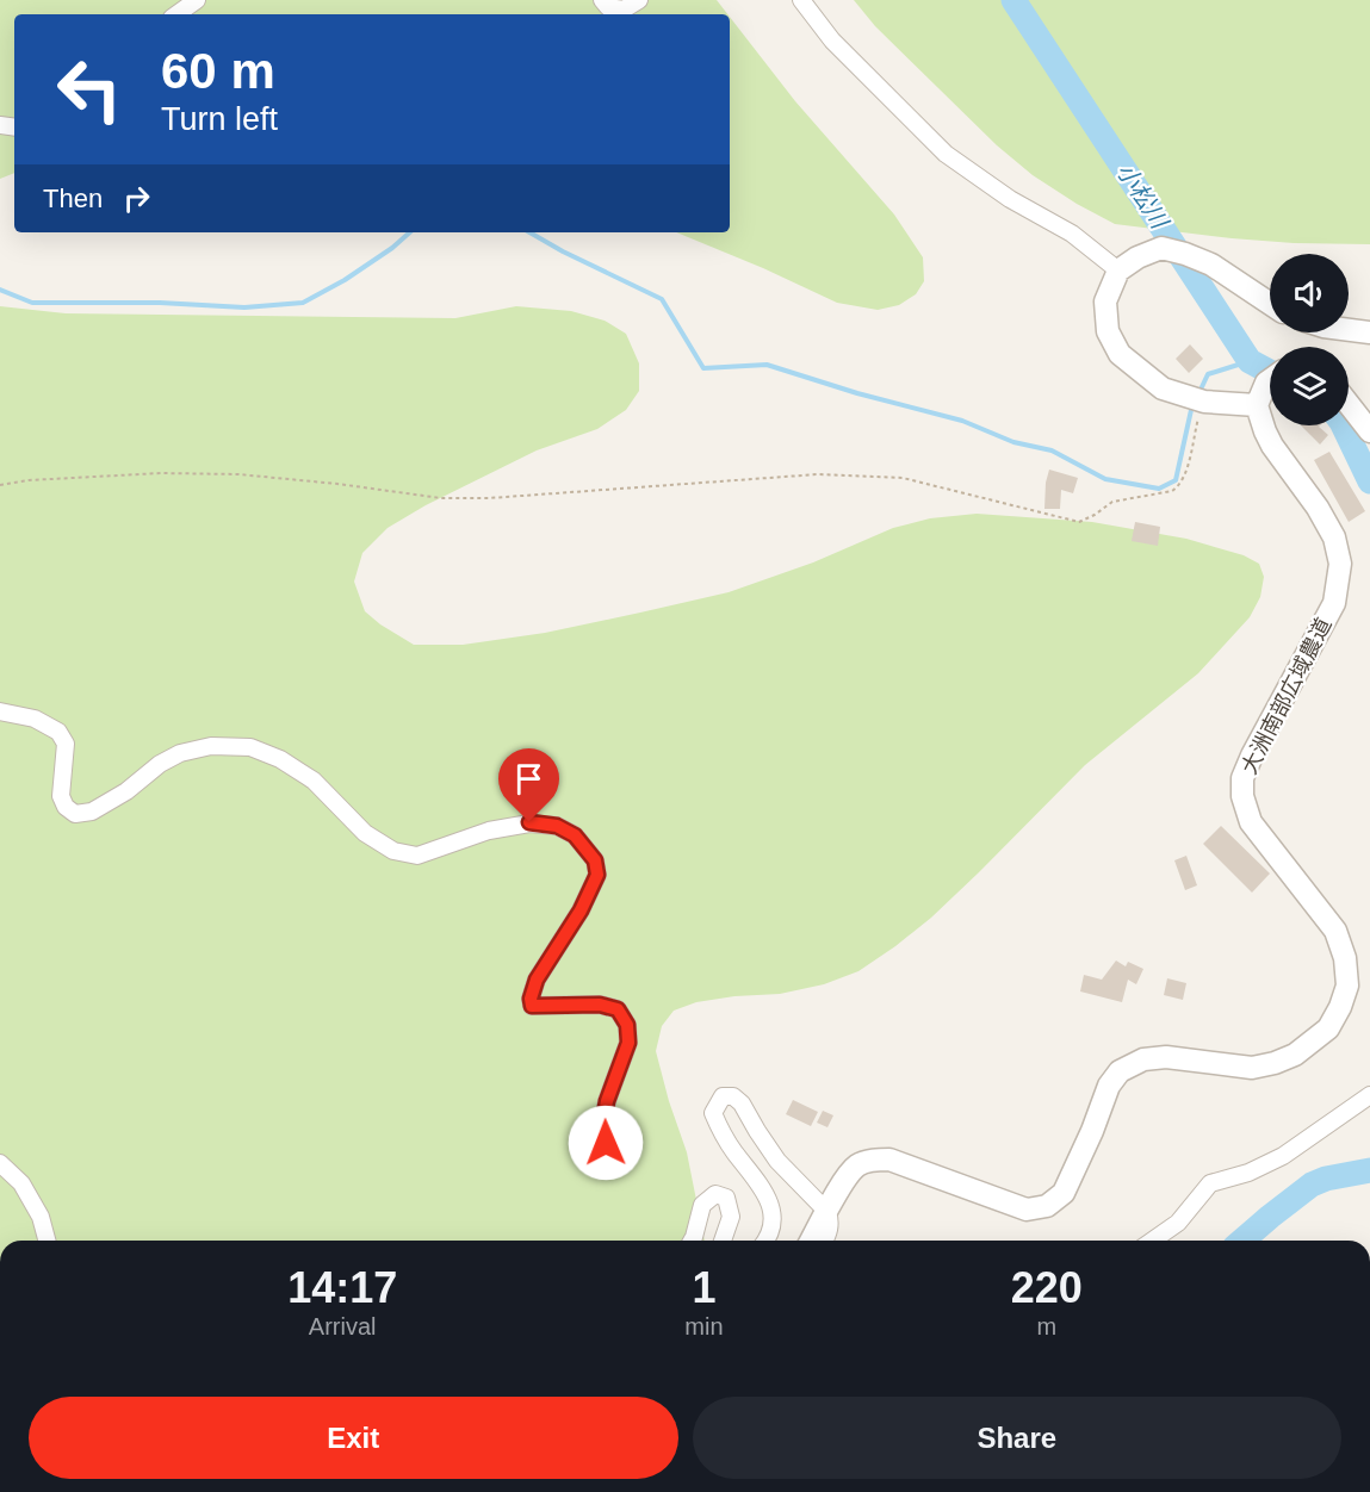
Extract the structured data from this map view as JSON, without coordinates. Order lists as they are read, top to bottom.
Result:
{
  "streets": {
    "street": ["大洲南部広域農道"]
  },
  "water": ["小松川"],
  "page": {
    "turn": ["60 m", "Turn left"],
    "then": "Then",
    "eta": [
      "14:17",
      "Arrival",
      "1",
      "min",
      "220",
      "m"
    ],
    "buttons": ["Exit", "Share"]
  }
}
